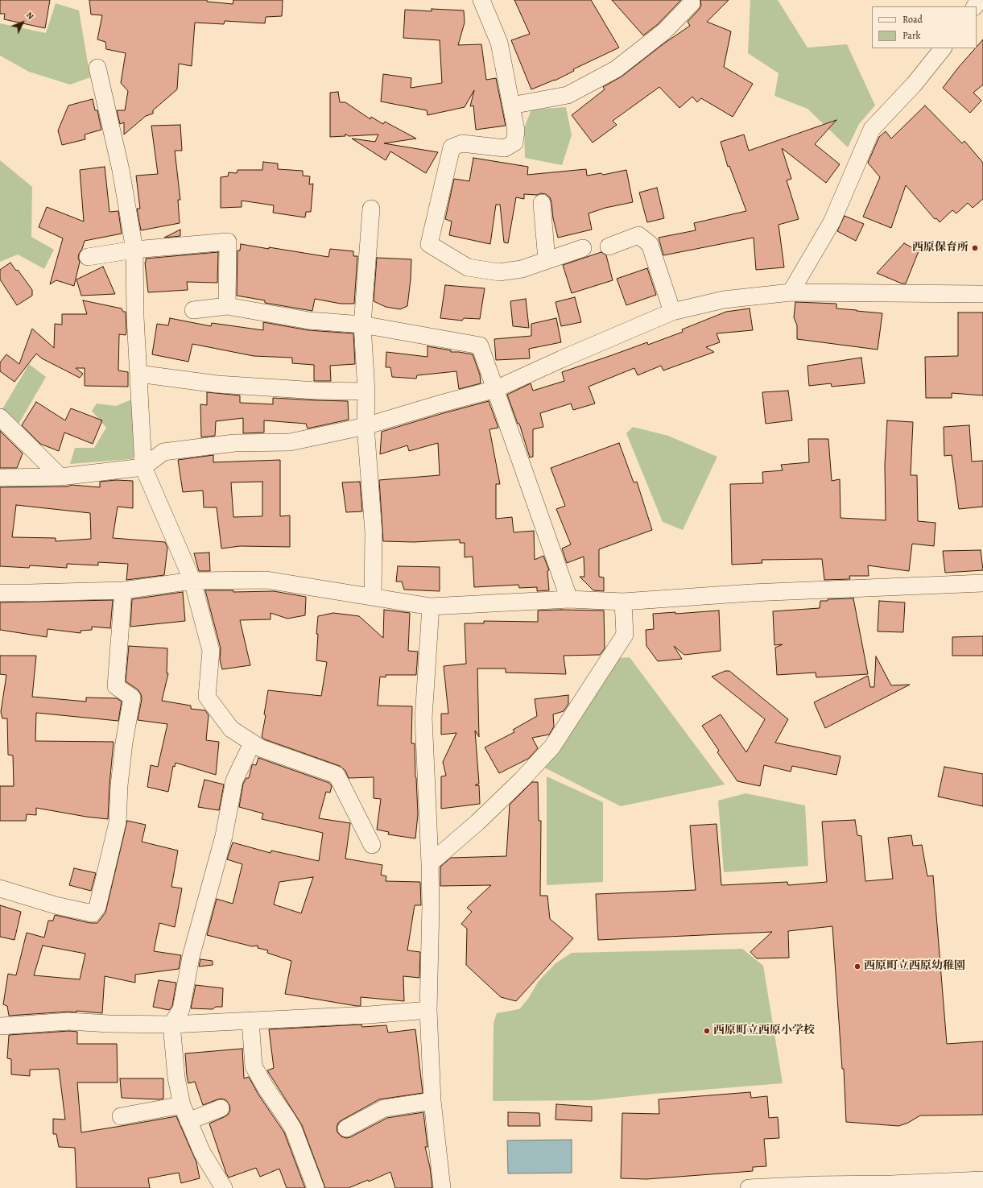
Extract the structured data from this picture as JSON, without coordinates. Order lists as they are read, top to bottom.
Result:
{
  "places": ["西原保育所", "西原町立西原幼稚園", "西原町立西原小学校"],
  "legend": ["Road", "Park"],
  "north": "top right"
}
